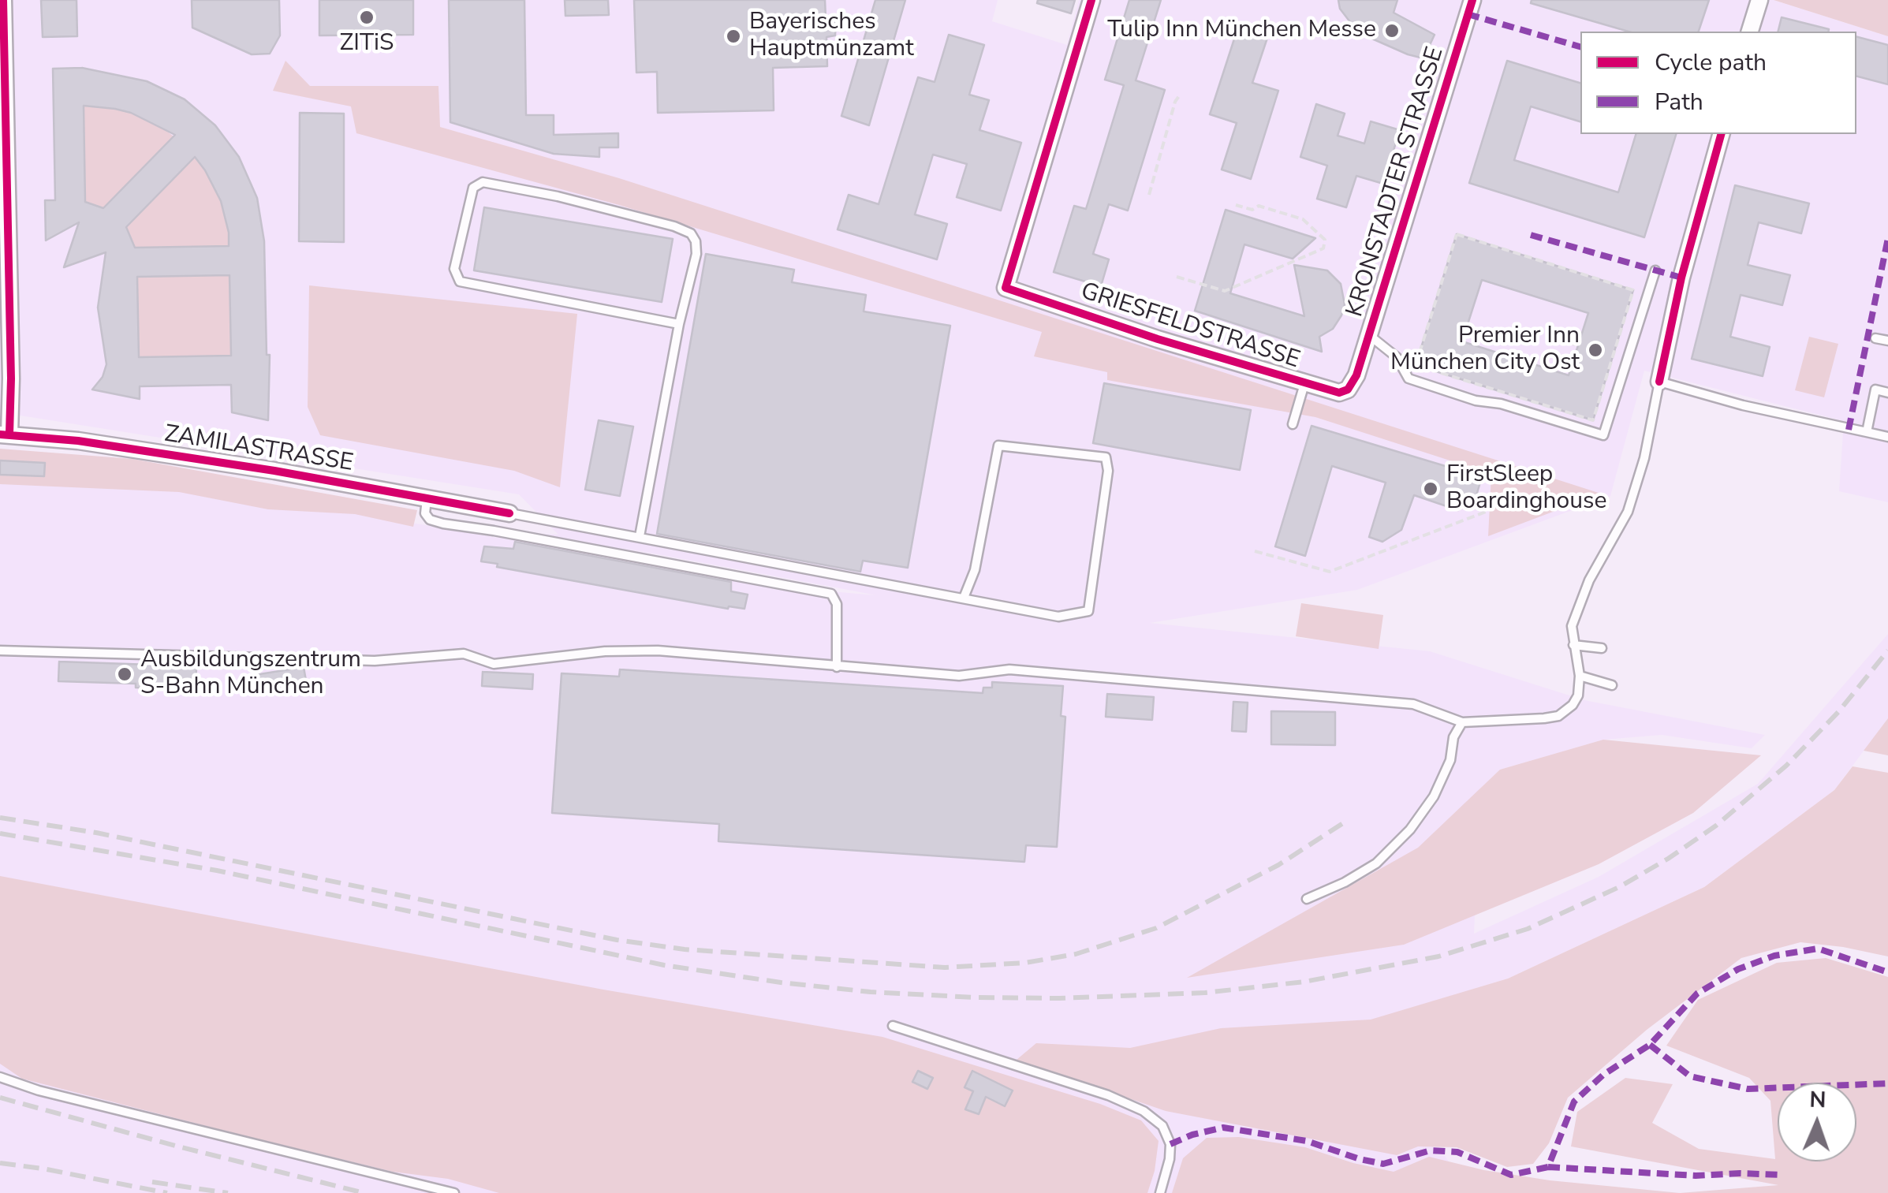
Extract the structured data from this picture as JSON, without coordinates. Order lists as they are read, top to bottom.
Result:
{
  "streets": {
    "street": ["KRONSTADTER STRASSE", "GRIESFELDSTRASSE", "ZAMILASTRASSE"]
  },
  "crossings": [
    ["KRONSTADTER STRASSE", "GRIESFELDSTRASSE"]
  ],
  "places": [
    "ZITiS",
    "Tulip Inn München Messe",
    "Bayerisches Hauptmünzamt",
    "Premier Inn München City Ost",
    "FirstSleep Boardinghouse",
    "Ausbildungszentrum S-Bahn München"
  ],
  "legend": ["Cycle path", "Path"],
  "north": "top"
}
